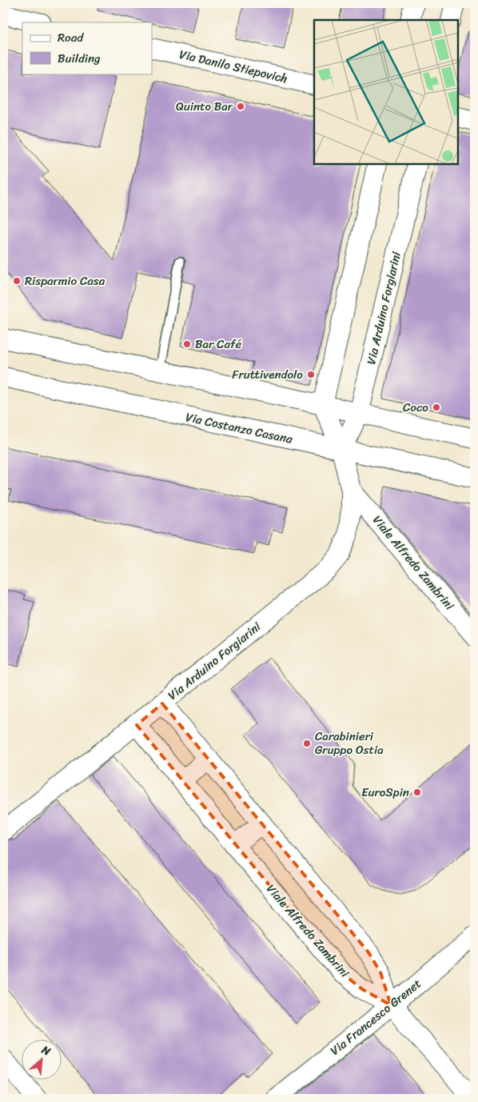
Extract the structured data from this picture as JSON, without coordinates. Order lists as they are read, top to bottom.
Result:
{
  "streets": {
    "street": [
      "Via Danilo Stiepovich",
      "Via Arduino Forgiarini",
      "Via Costanzo Casana",
      "Viale Alfredo Zambrini",
      "Via Francesco Grenet"
    ]
  },
  "crossings": [
    ["Via Arduino Forgiarini", "Via Costanzo Casana"],
    ["Via Arduino Forgiarini", "Viale Alfredo Zambrini"],
    ["Viale Alfredo Zambrini", "Via Francesco Grenet"]
  ],
  "places": [
    "Quinto Bar",
    "Risparmio Casa",
    "Bar Café",
    "Fruttivendolo",
    "Coco",
    "Carabinieri Gruppo Ostia",
    "EuroSpin"
  ],
  "legend": ["Road", "Building"],
  "north": "top right"
}
